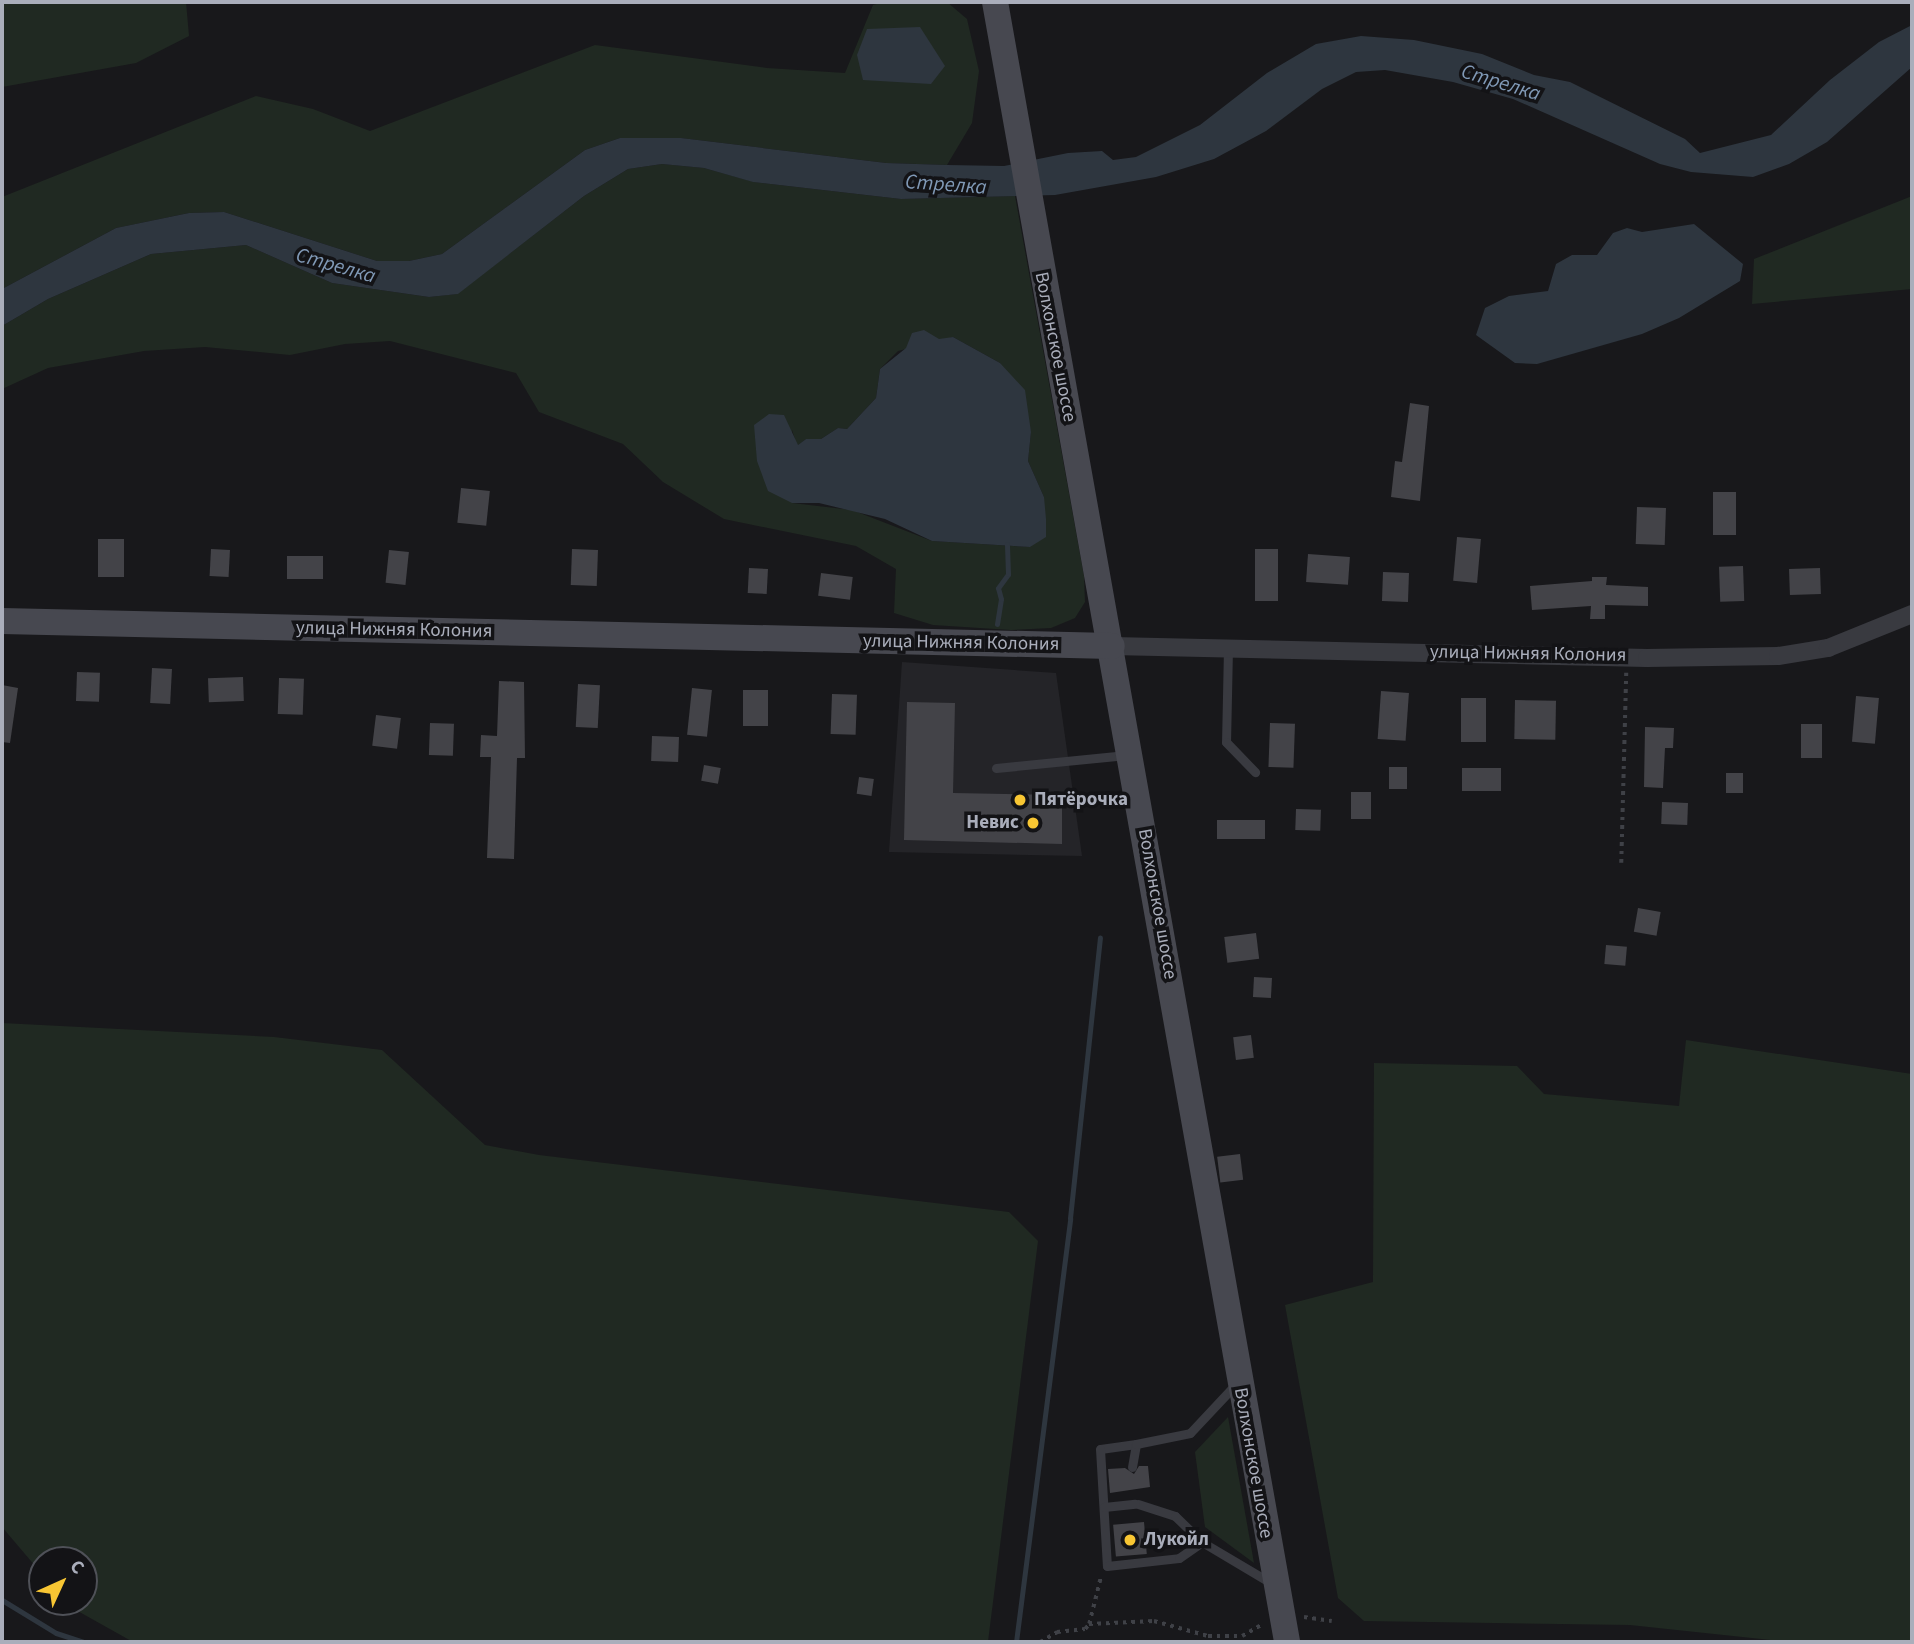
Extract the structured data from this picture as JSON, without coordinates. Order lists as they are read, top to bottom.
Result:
{
  "streets": {
    "main road": ["Волхонское шоссе", "улица Нижняя Колония"]
  },
  "crossings": [
    ["Волхонское шоссе", "улица Нижняя Колония"]
  ],
  "water": ["Стрелка"],
  "places": ["Пятёрочка", "Невис", "Лукойл"],
  "north": "top right"
}
